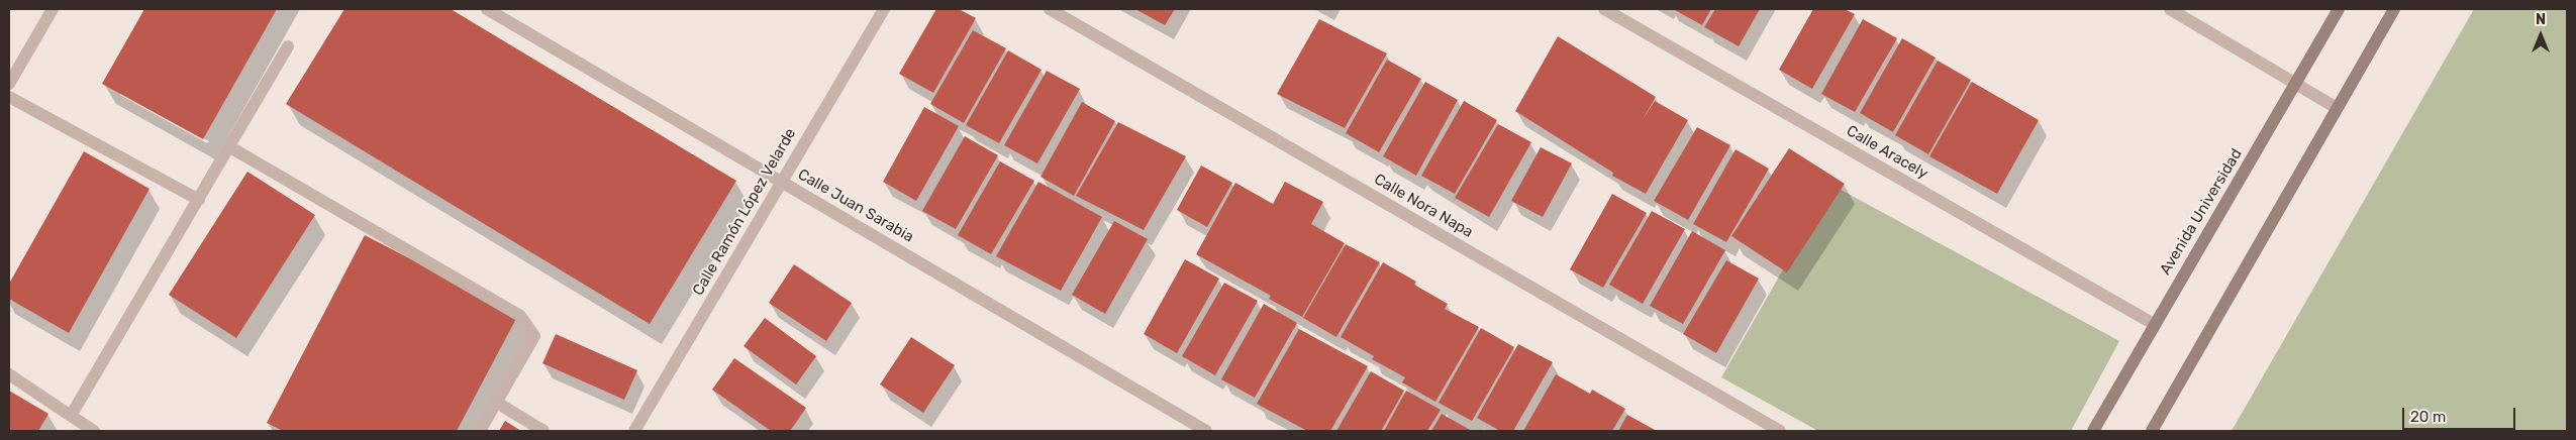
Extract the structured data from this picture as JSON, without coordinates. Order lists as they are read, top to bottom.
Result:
{
  "streets": {
    "main road": ["Avenida Universidad"],
    "street": [
      "Calle Aracely",
      "Calle Juan Sarabia",
      "Calle Nora Napa",
      "Calle Ramón López Velarde"
    ]
  },
  "crossings": [
    ["Calle Aracely", "Avenida Universidad"],
    ["Calle Juan Sarabia", "Calle Ramón López Velarde"]
  ],
  "scale_bar": "20 m",
  "north": "top"
}
